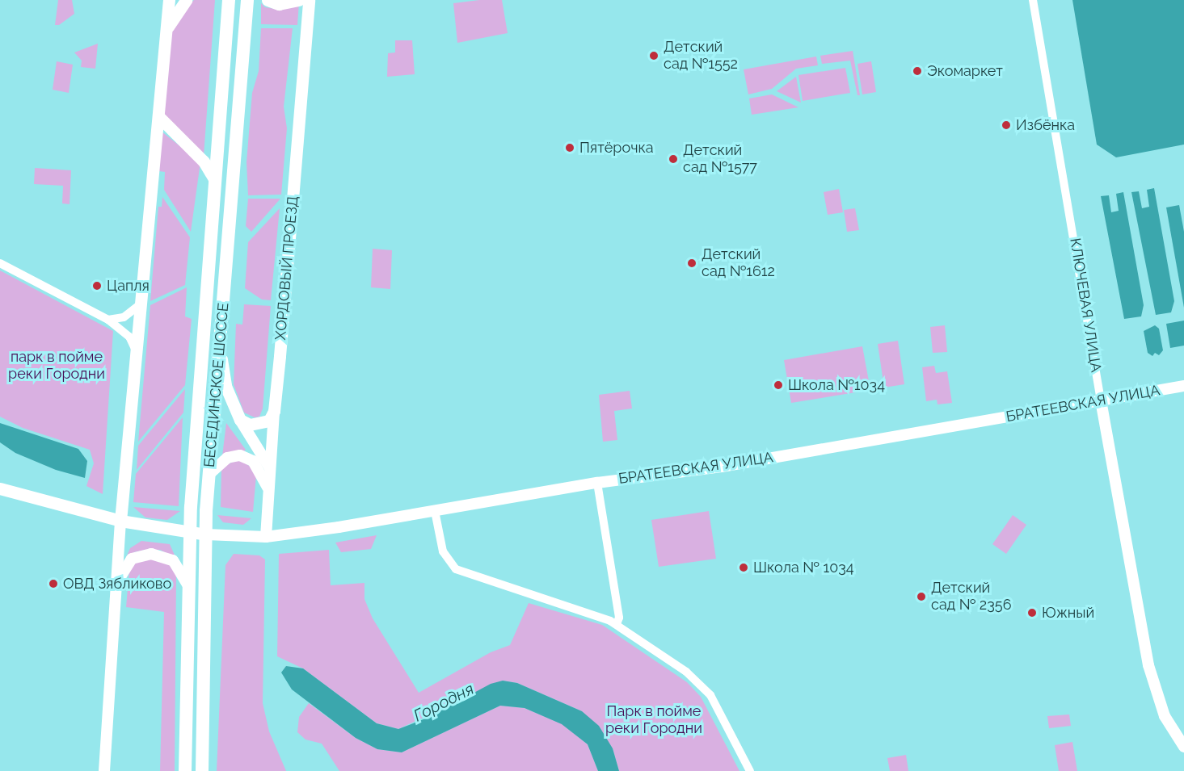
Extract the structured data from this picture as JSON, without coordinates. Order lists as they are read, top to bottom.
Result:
{
  "streets": {
    "main road": ["ХОРДОВЫЙ ПРОЕЗД", "БЕСЕДИНСКОЕ ШОССЕ"],
    "street": ["КЛЮЧЕВАЯ УЛИЦА", "БРАТЕЕВСКАЯ УЛИЦА"]
  },
  "crossings": [
    ["ХОРДОВЫЙ ПРОЕЗД", "БРАТЕЕВСКАЯ УЛИЦА"],
    ["КЛЮЧЕВАЯ УЛИЦА", "БРАТЕЕВСКАЯ УЛИЦА"],
    ["БЕСЕДИНСКОЕ ШОССЕ", "БРАТЕЕВСКАЯ УЛИЦА"]
  ],
  "water": ["Городня"],
  "parks": ["парк в пойме реки Городни", "Парк в пойме реки Городни"],
  "places": [
    "Детский сад №1552",
    "Экомаркет",
    "Избёнка",
    "Пятёрочка",
    "Детский сад №1577",
    "Детский сад №1612",
    "Цапля",
    "Школа №1034",
    "Школа № 1034",
    "ОВД Зябликово",
    "Детский сад № 2356",
    "Южный"
  ]
}
